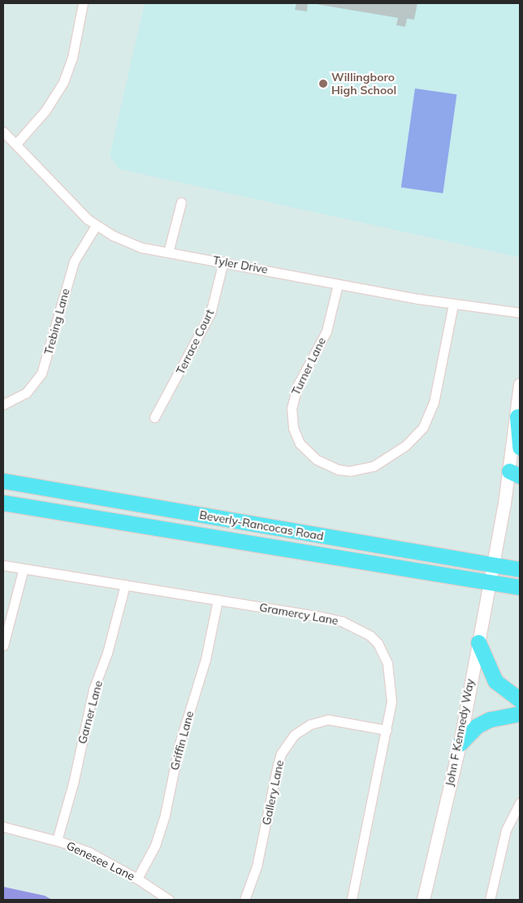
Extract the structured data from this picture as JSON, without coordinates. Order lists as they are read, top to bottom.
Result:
{
  "streets": {
    "main road": ["Beverly-Rancocas Road"],
    "street": [
      "Tyler Drive",
      "Trebing Lane",
      "Terrace Court",
      "Turner Lane",
      "Gramercy Lane",
      "Garner Lane",
      "John F Kennedy Way",
      "Griffin Lane",
      "Gallery Lane",
      "Genesee Lane"
    ]
  },
  "crossings": [
    ["Tyler Drive", "Trebing Lane"],
    ["Tyler Drive", "Terrace Court"],
    ["Tyler Drive", "Turner Lane"],
    ["Beverly-Rancocas Road", "John F Kennedy Way"],
    ["Gramercy Lane", "Garner Lane"],
    ["Gramercy Lane", "Griffin Lane"],
    ["Gramercy Lane", "Gallery Lane"],
    ["Garner Lane", "Genesee Lane"],
    ["Griffin Lane", "Genesee Lane"]
  ],
  "places": ["Willingboro High School"]
}
